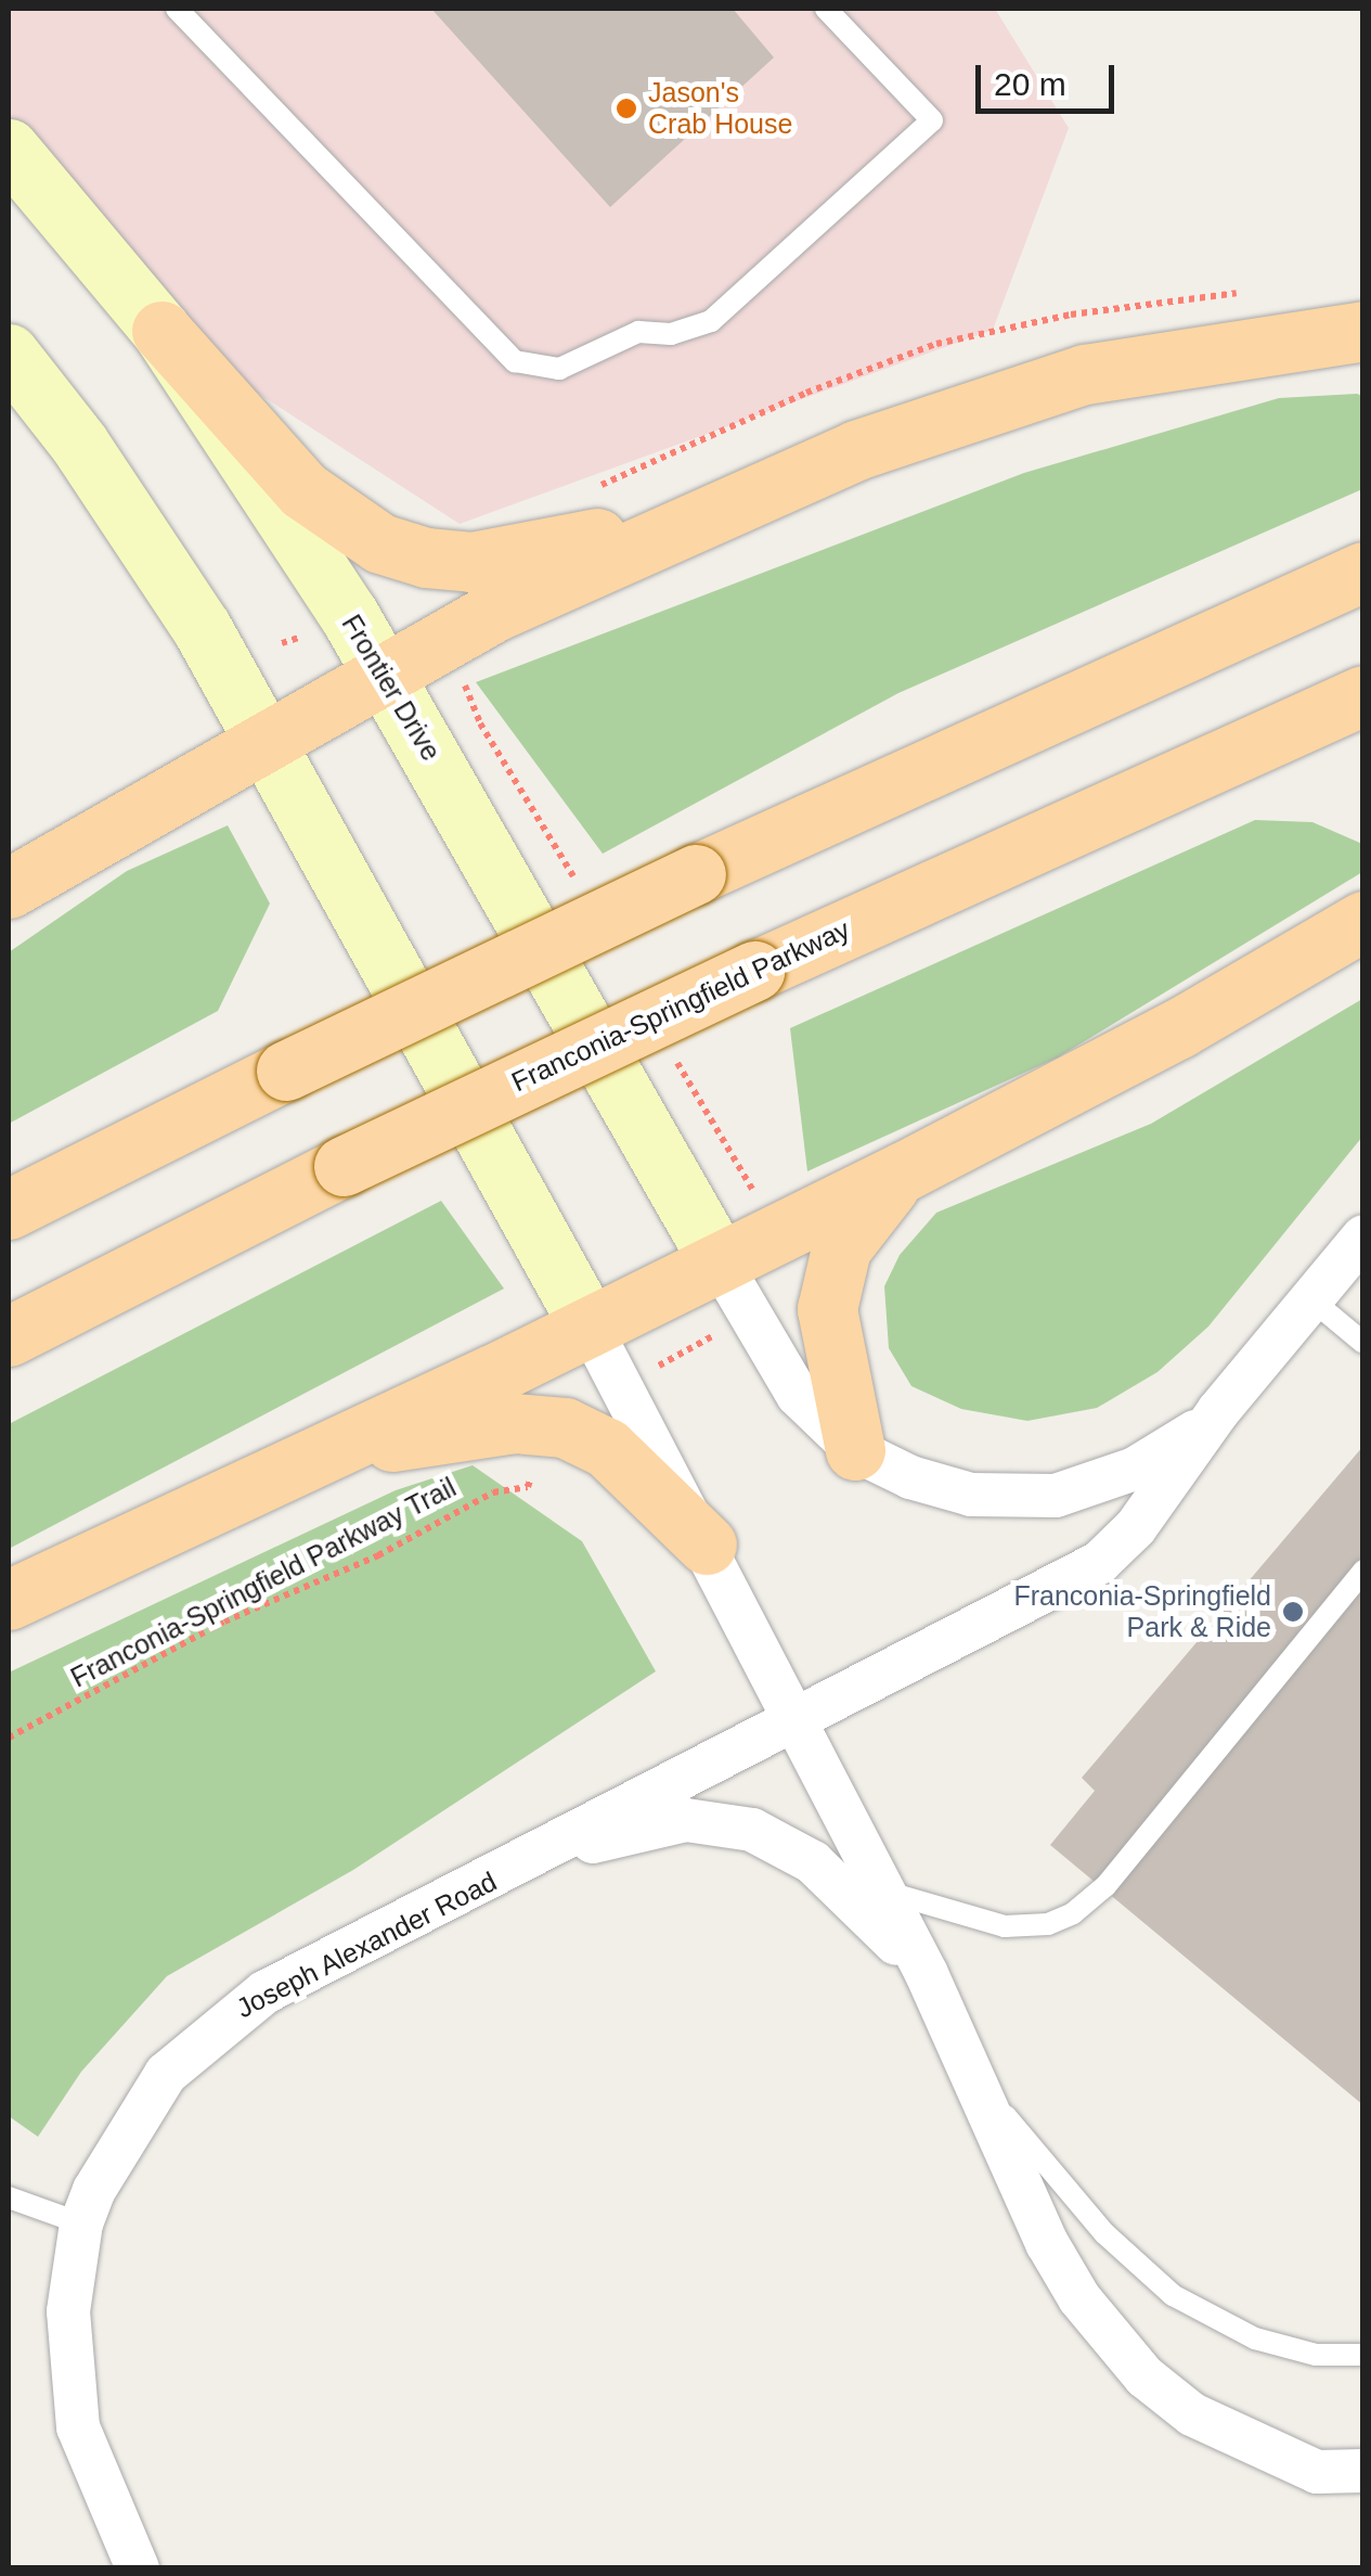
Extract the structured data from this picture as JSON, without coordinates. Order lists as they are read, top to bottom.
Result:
{
  "streets": {
    "main road": ["Frontier Drive", "Franconia-Springfield Parkway"],
    "street": ["Joseph Alexander Road"],
    "path": ["Franconia-Springfield Parkway Trail"]
  },
  "places": ["Jason's Crab House", "Franconia-Springfield Park & Ride"],
  "scale_bar": "20 m"
}
